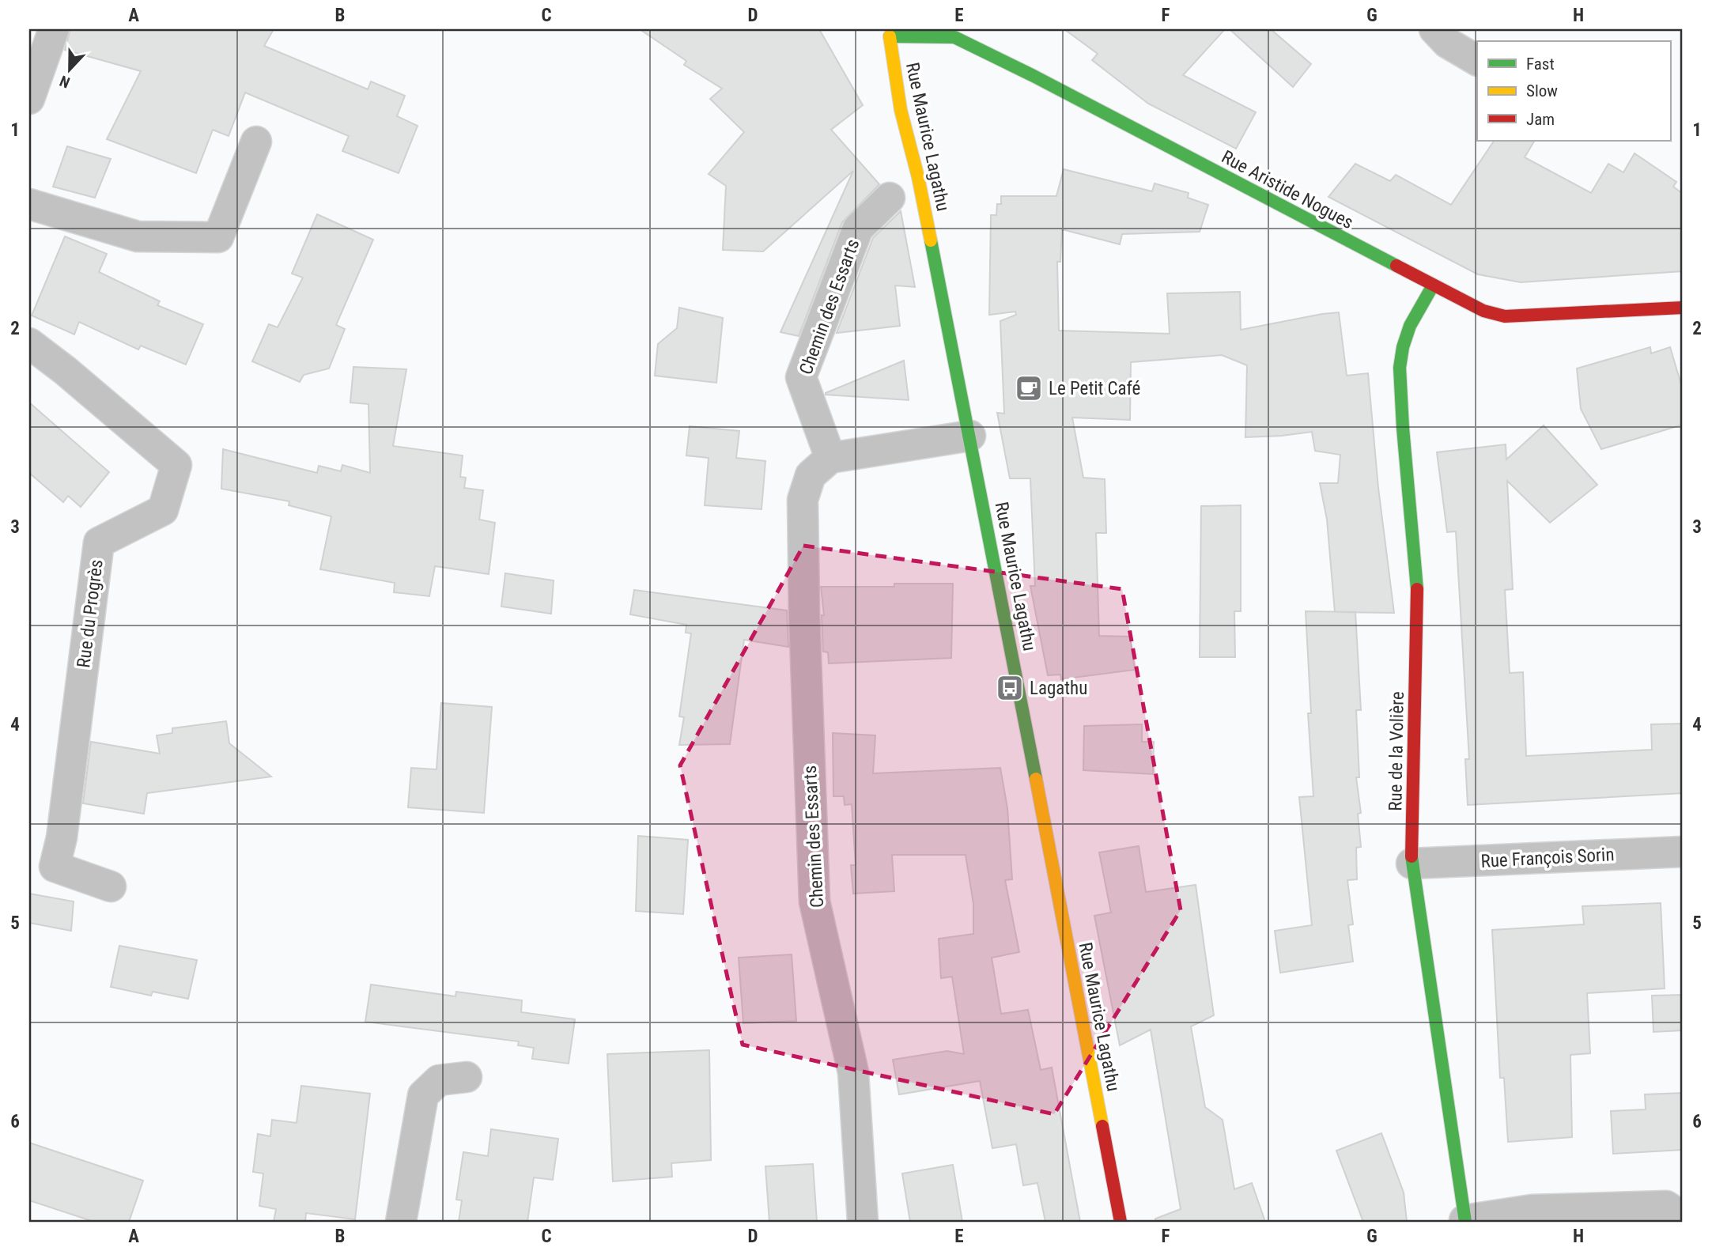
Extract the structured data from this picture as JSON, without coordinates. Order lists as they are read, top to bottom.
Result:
{
  "streets": {
    "street": [
      "Rue Maurice Lagathu",
      "Rue Aristide Nogues",
      "Chemin des Essarts",
      "Rue du Progrès",
      "Rue de la Volière",
      "Rue François Sorin"
    ]
  },
  "crossings": [
    ["Rue Maurice Lagathu", "Rue Aristide Nogues"],
    ["Rue Aristide Nogues", "Rue de la Volière"],
    ["Rue de la Volière", "Rue François Sorin"]
  ],
  "places": {
    "cafe": ["Le Petit Café"],
    "bus stop": ["Lagathu"]
  },
  "legend": ["Fast", "Slow", "Jam"],
  "north": "bottom",
  "grid": {
    "columns": [
      "A",
      "B",
      "C",
      "D",
      "E",
      "F",
      "G",
      "H"
    ],
    "rows": [
      "1",
      "2",
      "3",
      "4",
      "5",
      "6"
    ]
  }
}
